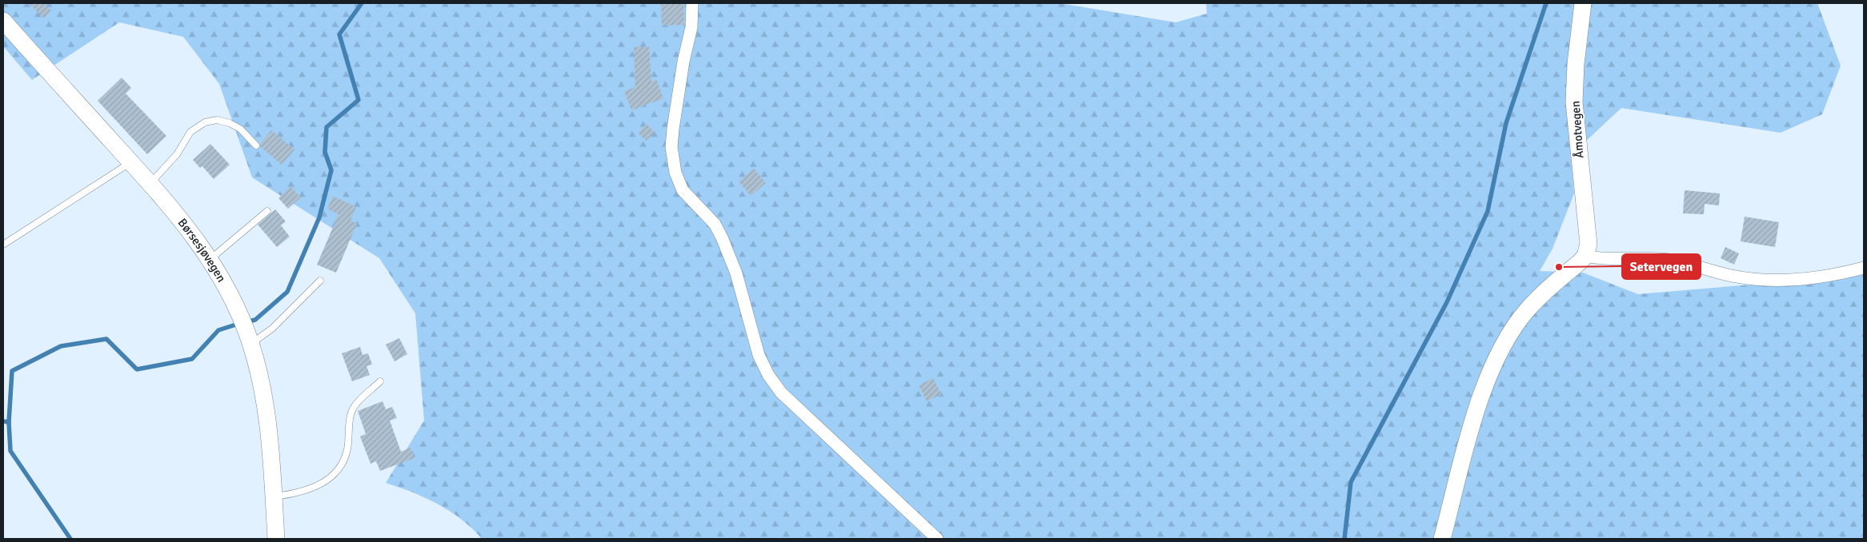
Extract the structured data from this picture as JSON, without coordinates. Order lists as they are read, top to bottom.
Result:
{
  "streets": {
    "main road": ["Åmotvegen", "Børsesjøvegen"]
  },
  "places": ["Setervegen"]
}
